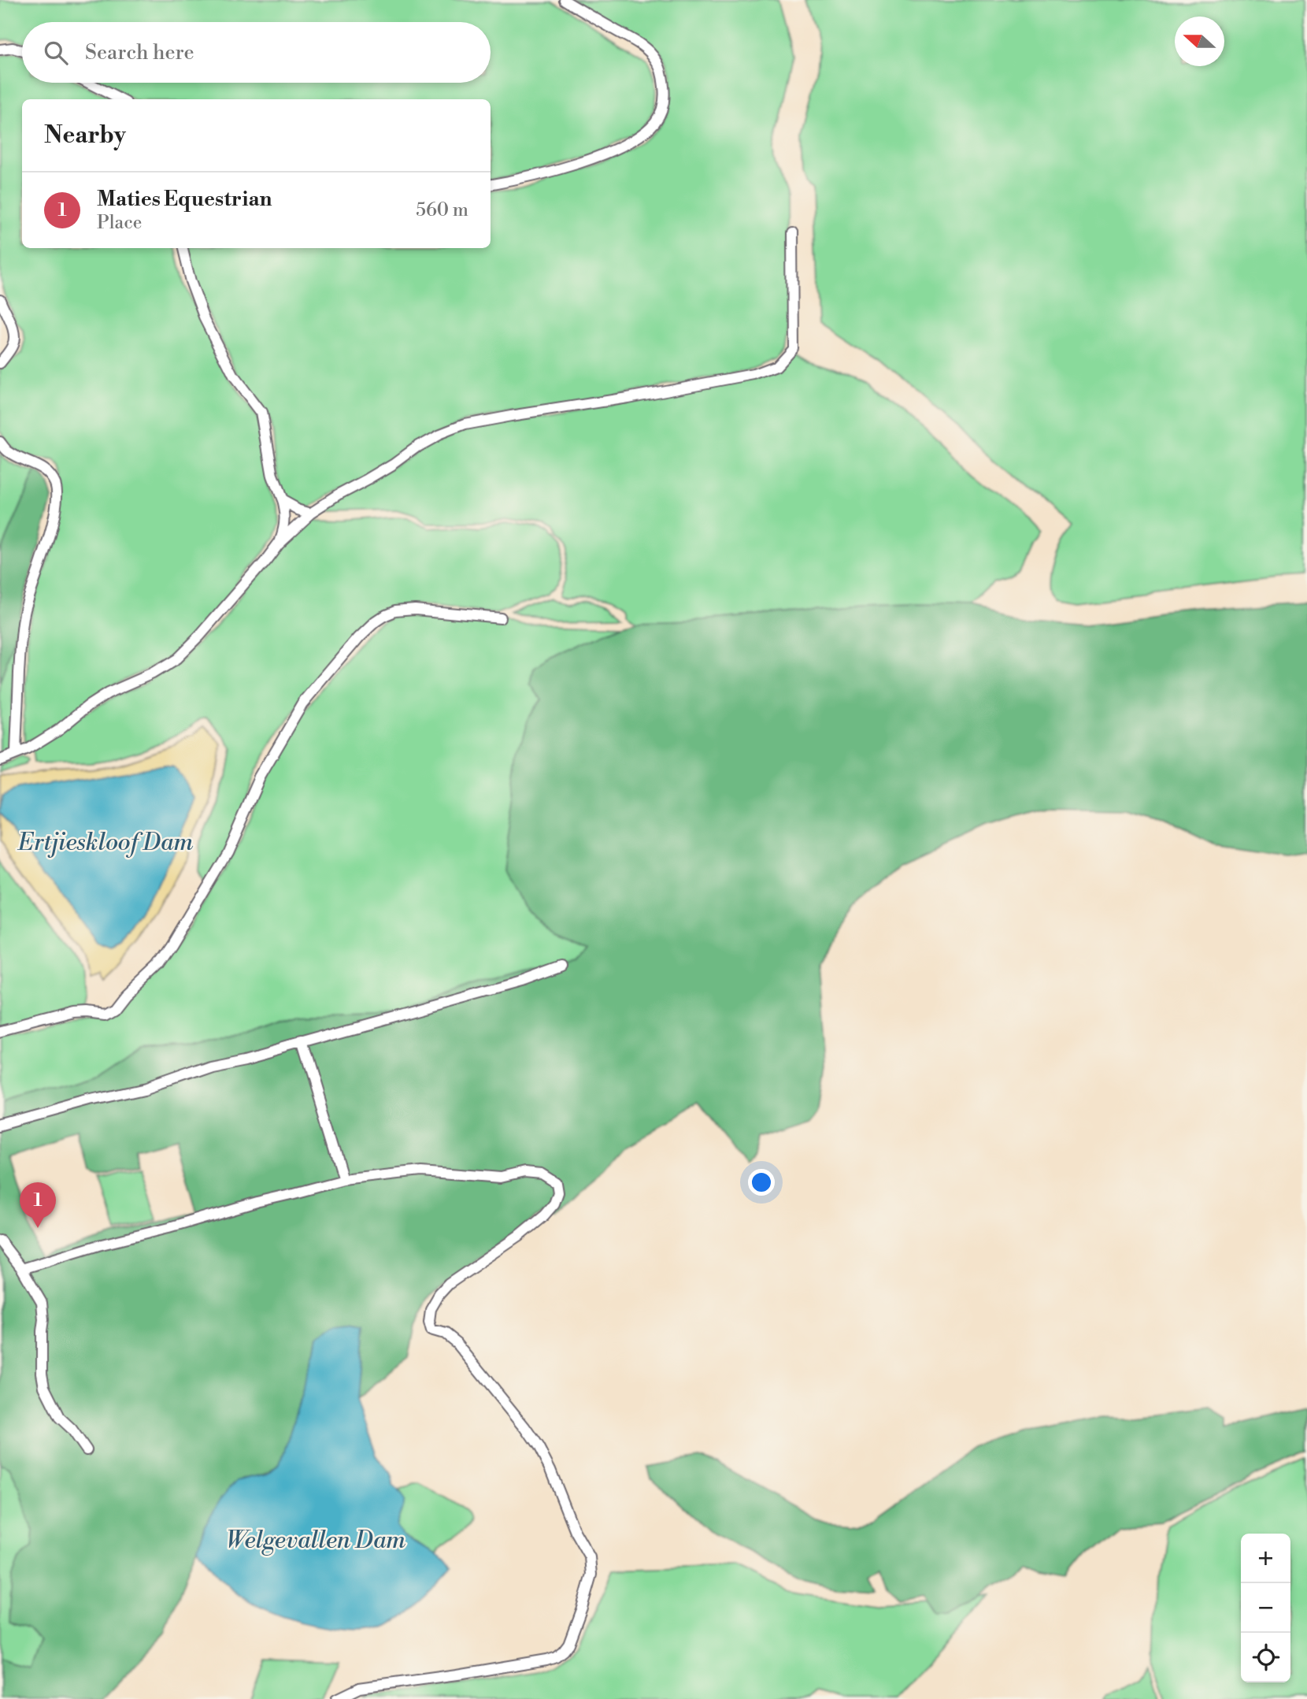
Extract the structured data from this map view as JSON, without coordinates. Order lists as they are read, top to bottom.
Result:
{
  "water": ["Ertjieskloof Dam", "Welgevallen Dam"],
  "north": "left",
  "page": {
    "search": "Search here",
    "heading": "Nearby",
    "list": [
      {
        "mark": "1",
        "name": "Maties Equestrian",
        "note": "Place",
        "value": "560 m"
      }
    ],
    "pins": "1",
    "map_buttons": ["+", "−"]
  }
}
